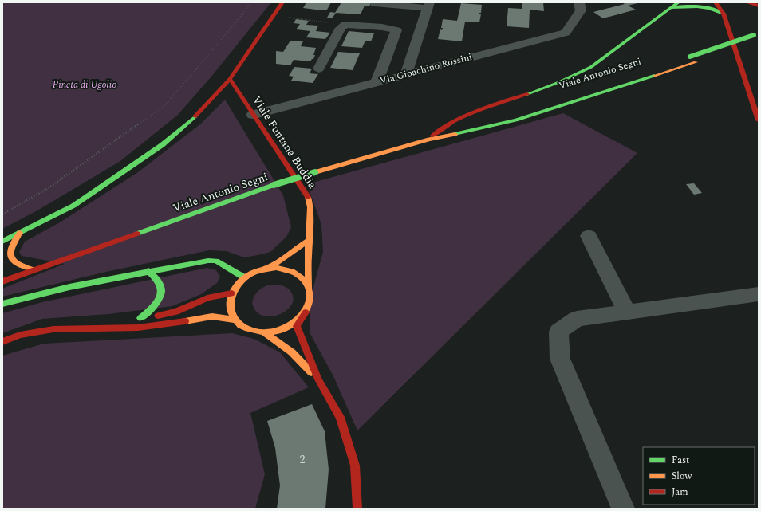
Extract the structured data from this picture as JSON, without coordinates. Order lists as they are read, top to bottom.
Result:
{
  "streets": {
    "main road": ["Viale Antonio Segni", "Viale Funtana Buddia"],
    "street": ["Via Gioachino Rossini"]
  },
  "crossings": [
    ["Via Gioachino Rossini", "Viale Funtana Buddia"]
  ],
  "parks": ["Pineta di Ugolio"],
  "house_numbers": ["2"],
  "legend": ["Fast", "Slow", "Jam"]
}
